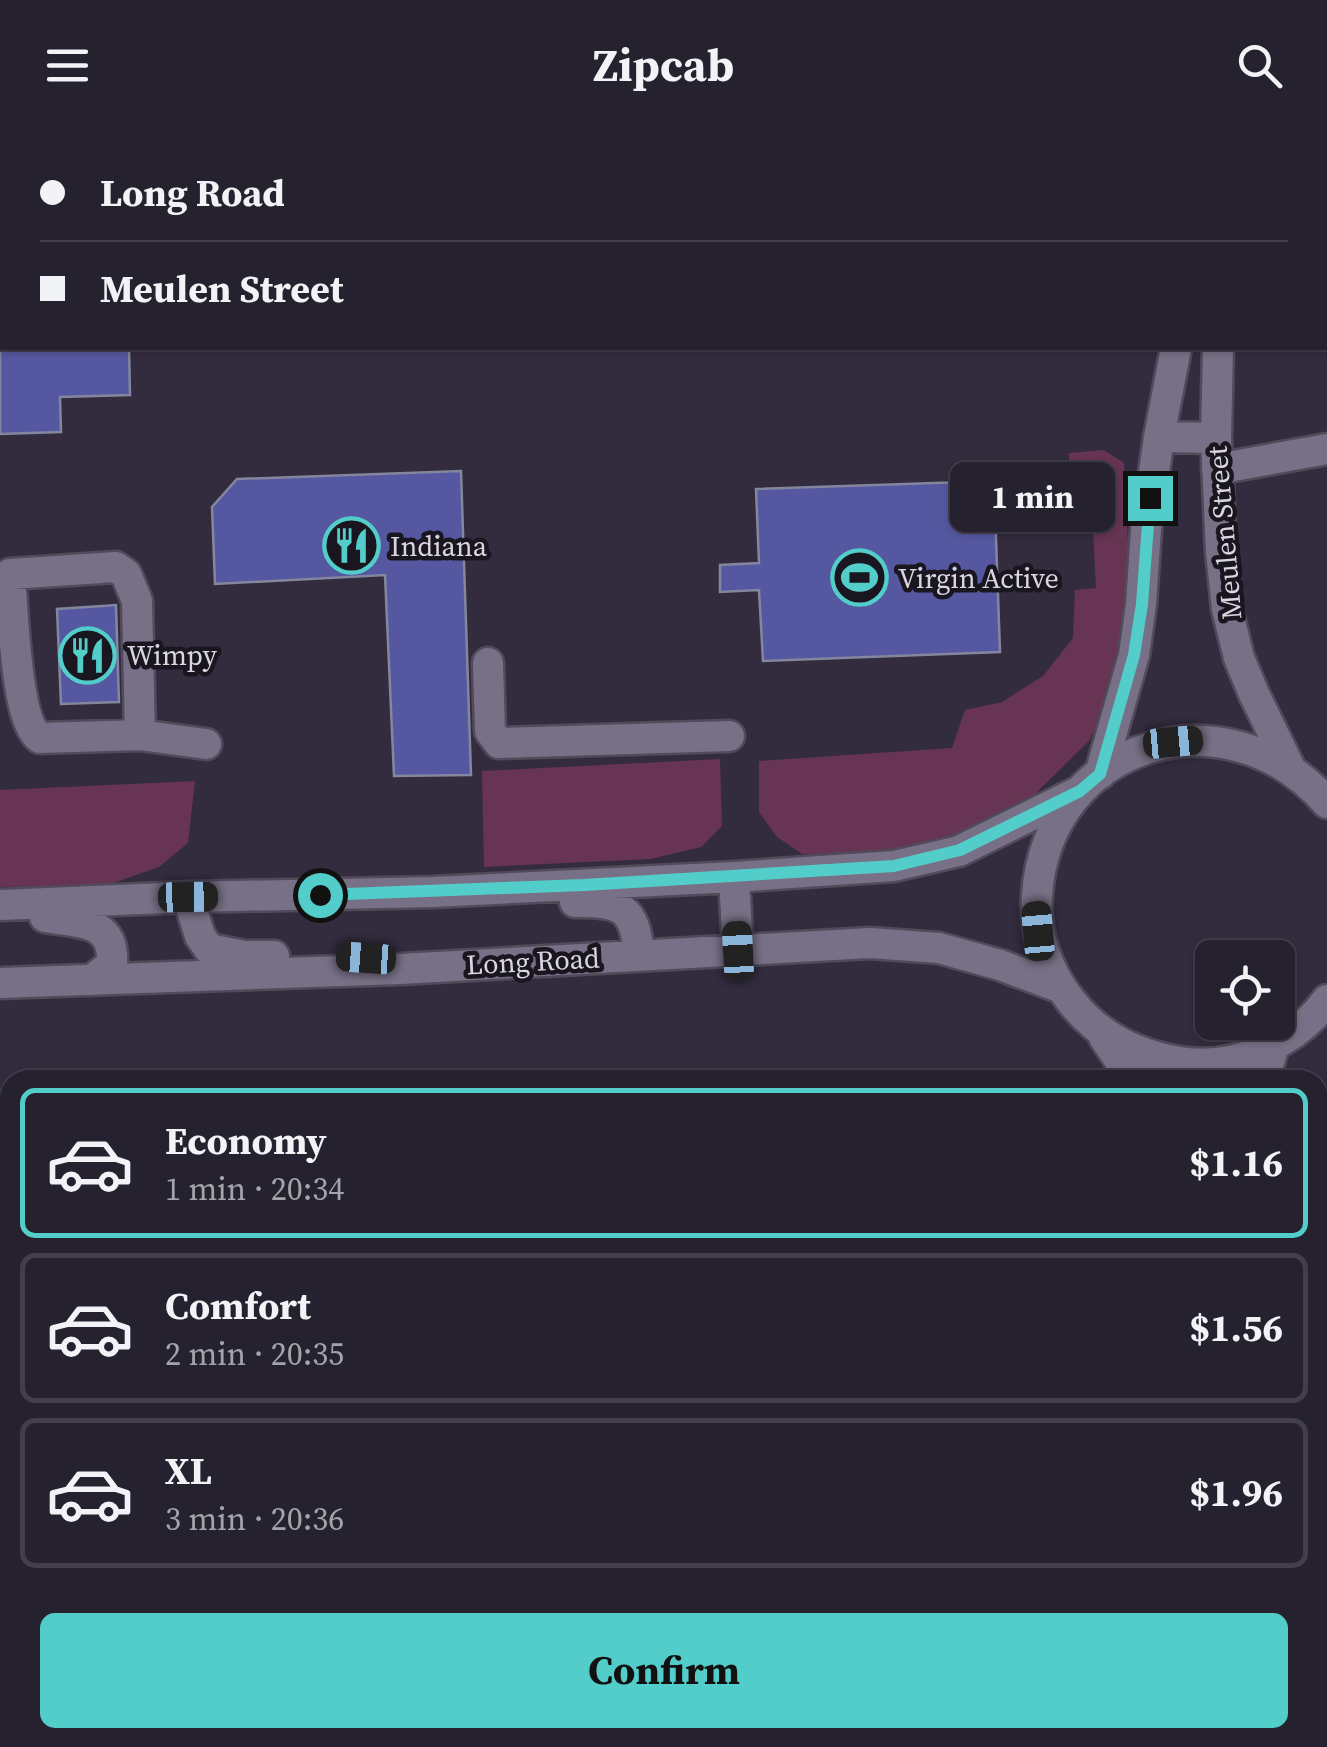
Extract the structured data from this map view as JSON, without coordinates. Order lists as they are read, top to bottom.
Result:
{
  "streets": {
    "street": ["Meulen Street", "Long Road"]
  },
  "places": {
    "restaurant": ["Indiana", "Wimpy"],
    "sports": ["Virgin Active"]
  },
  "page": {
    "header": "Zipcab",
    "banner": ["Long Road", "Meulen Street"],
    "bubble": "1 min",
    "list": [
      {
        "name": "Economy",
        "note": "1 min · 20:34",
        "value": "$1.16"
      },
      {
        "name": "Comfort",
        "note": "2 min · 20:35",
        "value": "$1.56"
      },
      {
        "name": "XL",
        "note": "3 min · 20:36",
        "value": "$1.96"
      }
    ],
    "buttons": "Confirm"
  }
}
